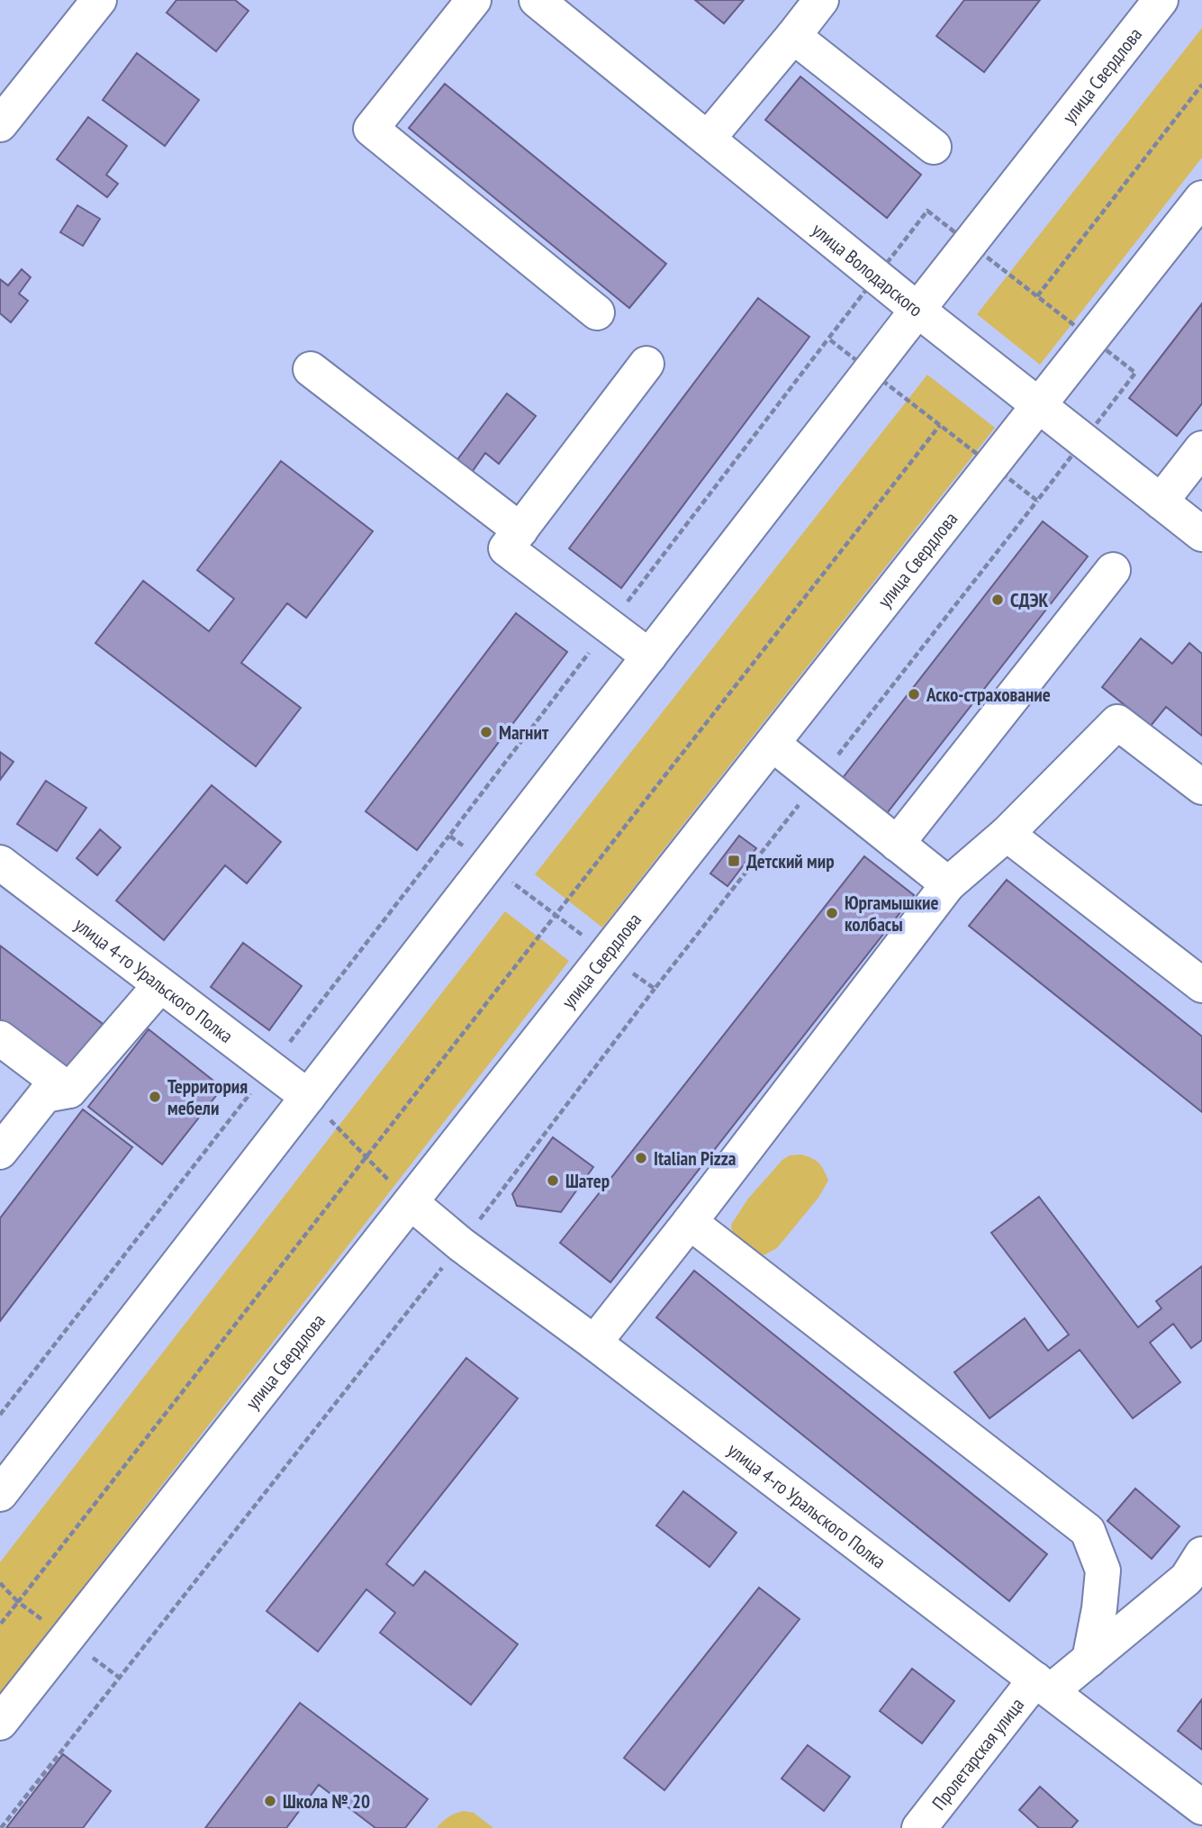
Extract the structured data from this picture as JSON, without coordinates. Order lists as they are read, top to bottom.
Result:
{
  "streets": {
    "main road": [
      "улица Свердлова",
      "улица Володарского",
      "улица 4-го Уральского Полка",
      "Пролетарская улица"
    ]
  },
  "crossings": [
    ["улица Свердлова", "улица Володарского"],
    ["улица Свердлова", "улица 4-го Уральского Полка"],
    ["улица 4-го Уральского Полка", "Пролетарская улица"]
  ],
  "places": {
    "other": [
      "СДЭК",
      "Аско-страхование",
      "Магнит",
      "Юргамышкие колбасы",
      "Территория мебели",
      "Italian Pizza",
      "Шатер",
      "Школа № 20"
    ],
    "transit": ["Детский мир"]
  }
}
